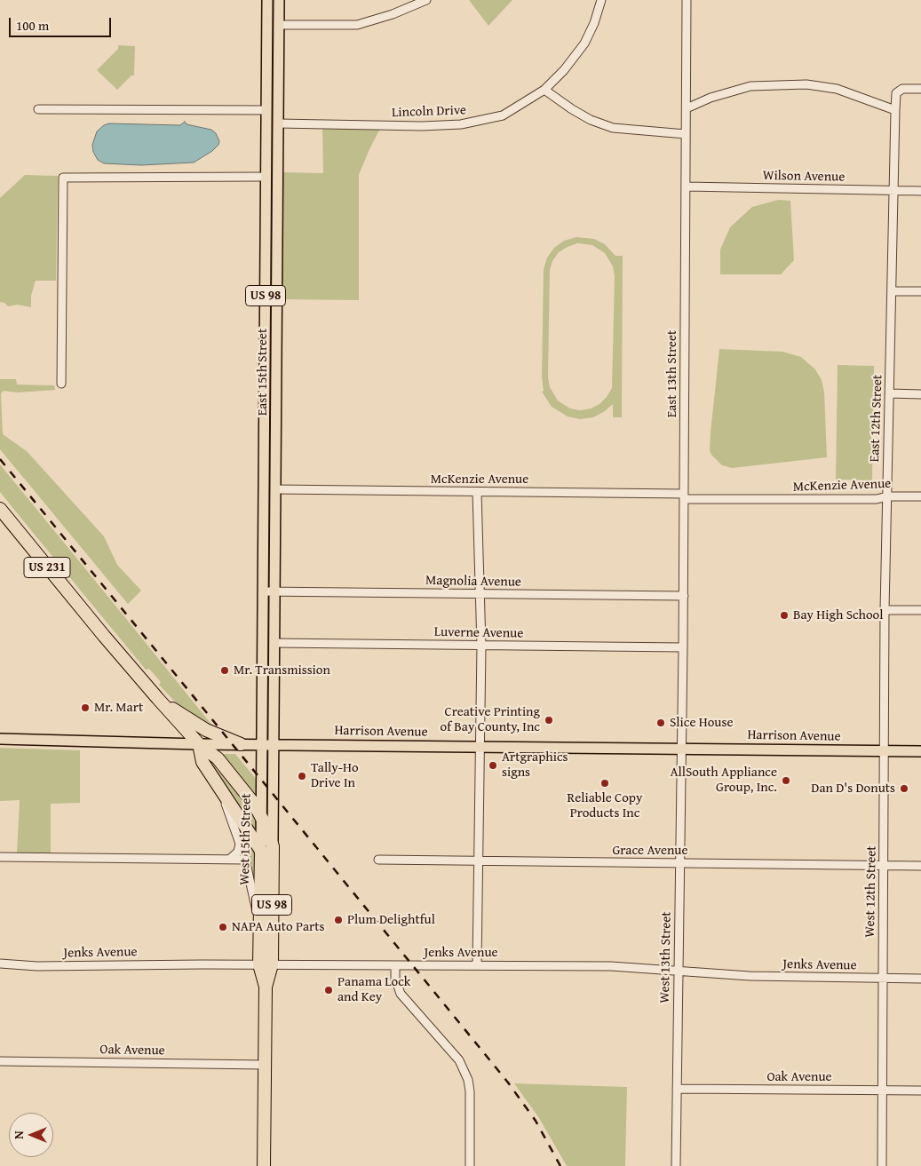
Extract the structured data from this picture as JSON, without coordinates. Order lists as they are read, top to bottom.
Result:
{
  "streets": {
    "highway": ["US 98", "US 231", "West 15th Street"],
    "main road": ["East 15th Street", "Harrison Avenue"],
    "street": [
      "Lincoln Drive",
      "Wilson Avenue",
      "East 13th Street",
      "East 12th Street",
      "McKenzie Avenue",
      "Magnolia Avenue",
      "Luverne Avenue",
      "Grace Avenue",
      "West 12th Street",
      "Jenks Avenue",
      "West 13th Street",
      "Oak Avenue"
    ]
  },
  "crossings": [
    ["Lincoln Drive", "East 15th Street"],
    ["Wilson Avenue", "East 13th Street"],
    ["Wilson Avenue", "East 12th Street"],
    ["East 15th Street", "McKenzie Avenue"],
    ["East 15th Street", "Magnolia Avenue"],
    ["East 15th Street", "Luverne Avenue"],
    ["East 15th Street", "Harrison Avenue"],
    ["East 15th Street", "West 15th Street"],
    ["East 13th Street", "McKenzie Avenue"],
    ["East 13th Street", "Magnolia Avenue"],
    ["East 13th Street", "Luverne Avenue"],
    ["East 13th Street", "Harrison Avenue"],
    ["East 13th Street", "West 13th Street"],
    ["East 12th Street", "McKenzie Avenue"],
    ["East 12th Street", "Harrison Avenue"],
    ["East 12th Street", "West 12th Street"],
    ["US 231", "Harrison Avenue"],
    ["Harrison Avenue", "West 15th Street"],
    ["Harrison Avenue", "West 12th Street"],
    ["Harrison Avenue", "West 13th Street"],
    ["West 15th Street", "Jenks Avenue"],
    ["West 15th Street", "Oak Avenue"],
    ["Grace Avenue", "West 12th Street"],
    ["Grace Avenue", "West 13th Street"],
    ["West 12th Street", "Jenks Avenue"],
    ["West 12th Street", "Oak Avenue"],
    ["Jenks Avenue", "West 13th Street"],
    ["West 13th Street", "Oak Avenue"]
  ],
  "places": [
    "Bay High School",
    "Mr. Transmission",
    "Mr. Mart",
    "Creative Printing of Bay County, Inc",
    "Slice House",
    "Artgraphics signs",
    "Tally-Ho Drive In",
    "AllSouth Appliance Group, Inc.",
    "Reliable Copy Products Inc",
    "Dan D's Donuts",
    "Plum Delightful",
    "NAPA Auto Parts",
    "Panama Lock and Key"
  ],
  "scale_bar": "100 m",
  "north": "left"
}
